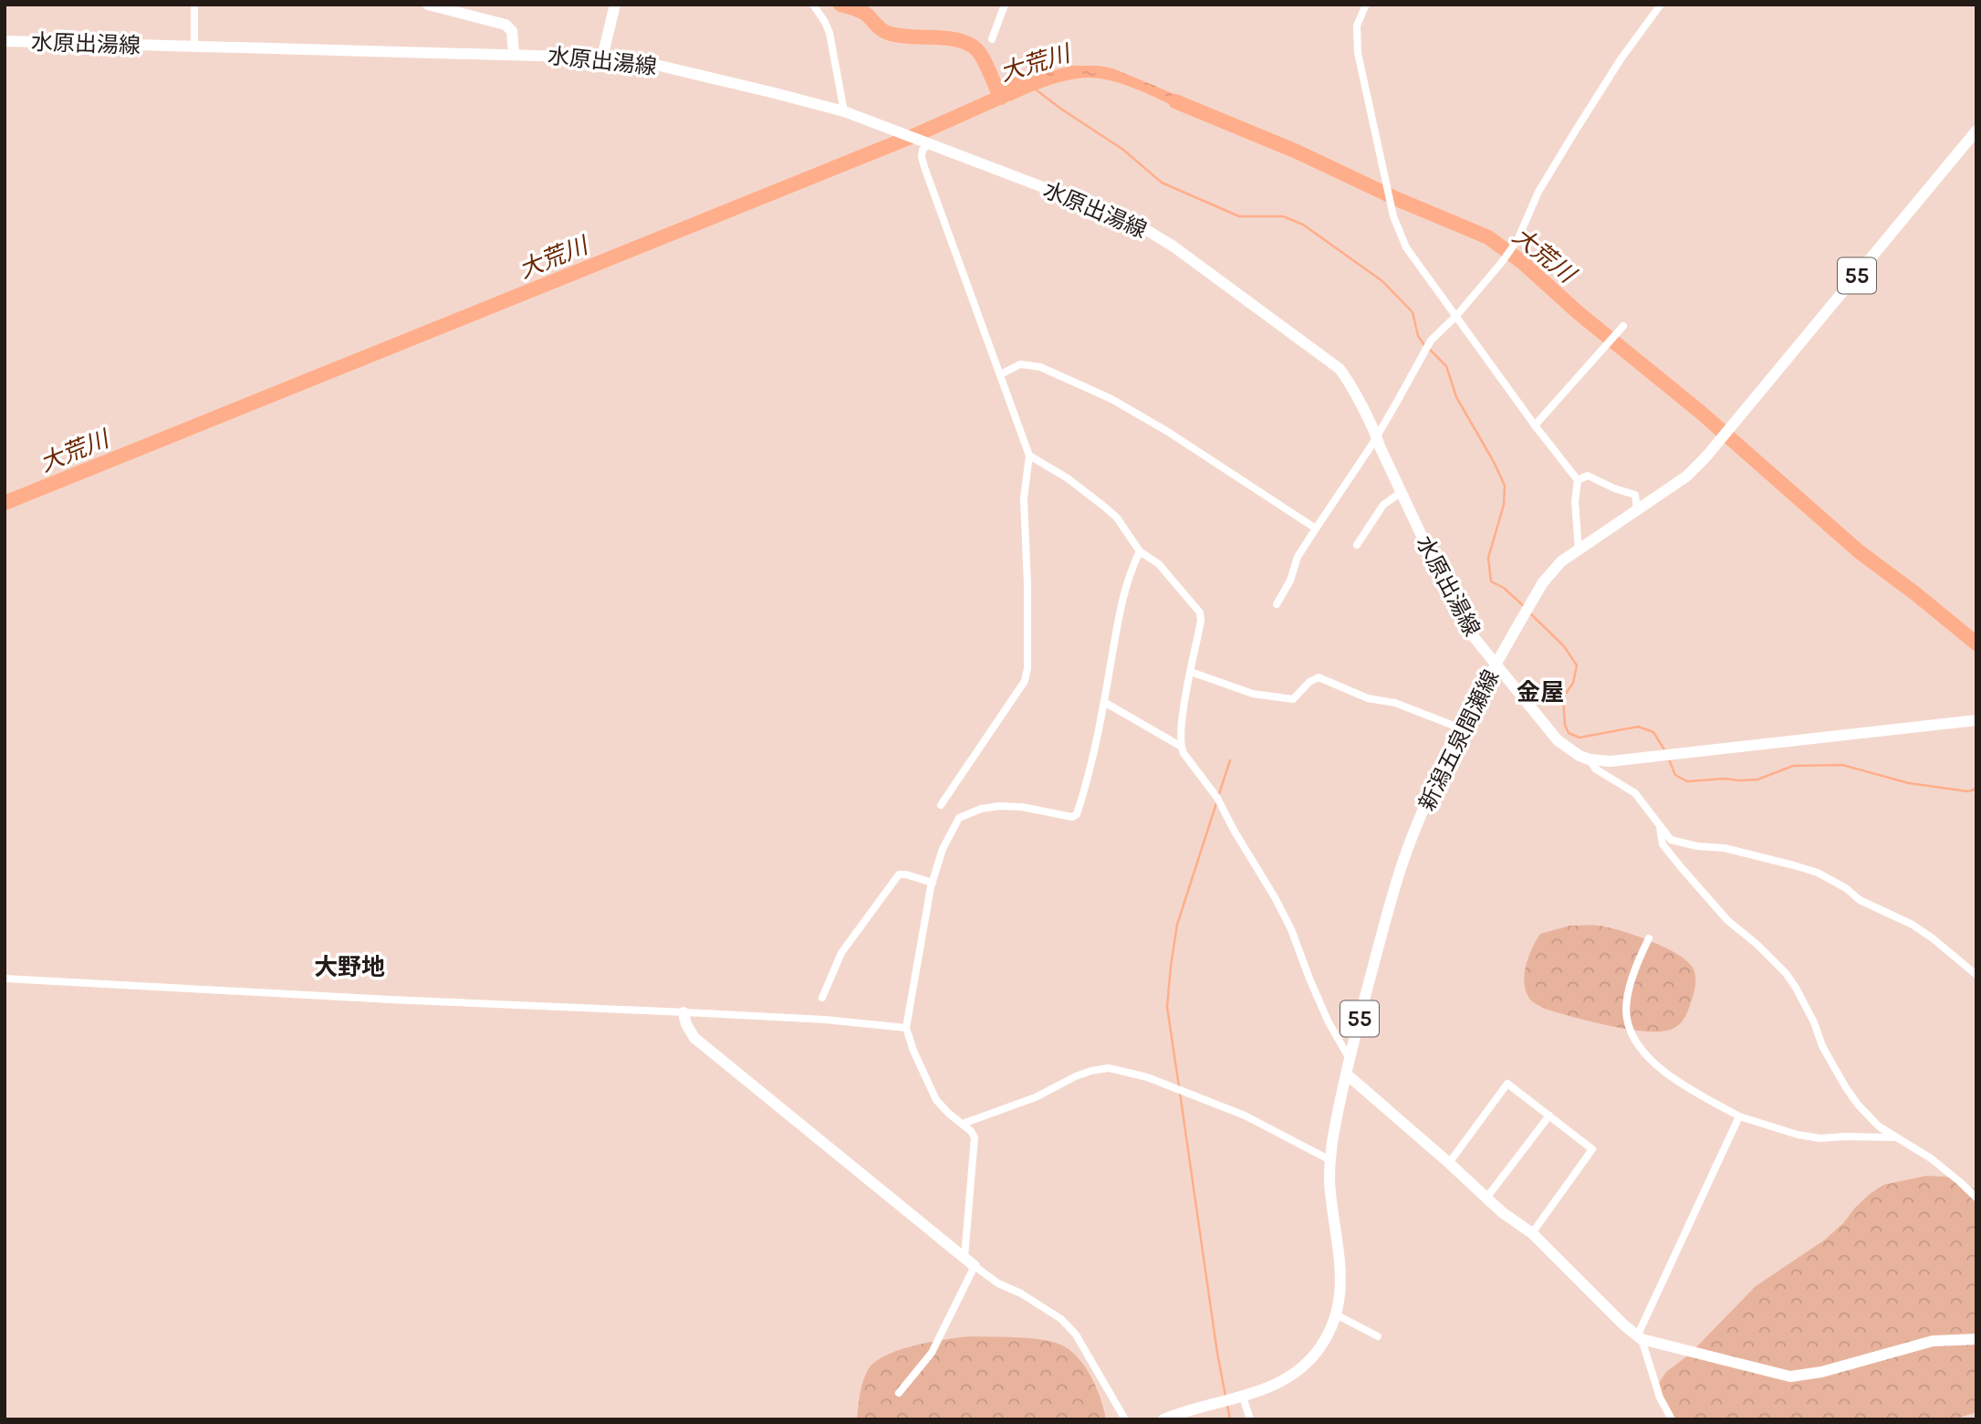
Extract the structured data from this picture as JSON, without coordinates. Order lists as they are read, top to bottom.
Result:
{
  "streets": {
    "main road": ["水原出湯線", "55", "新潟五泉間瀬線"]
  },
  "crossings": [
    ["水原出湯線", "新潟五泉間瀬線"]
  ],
  "districts": ["金屋", "大野地"],
  "water": ["大荒川"]
}
